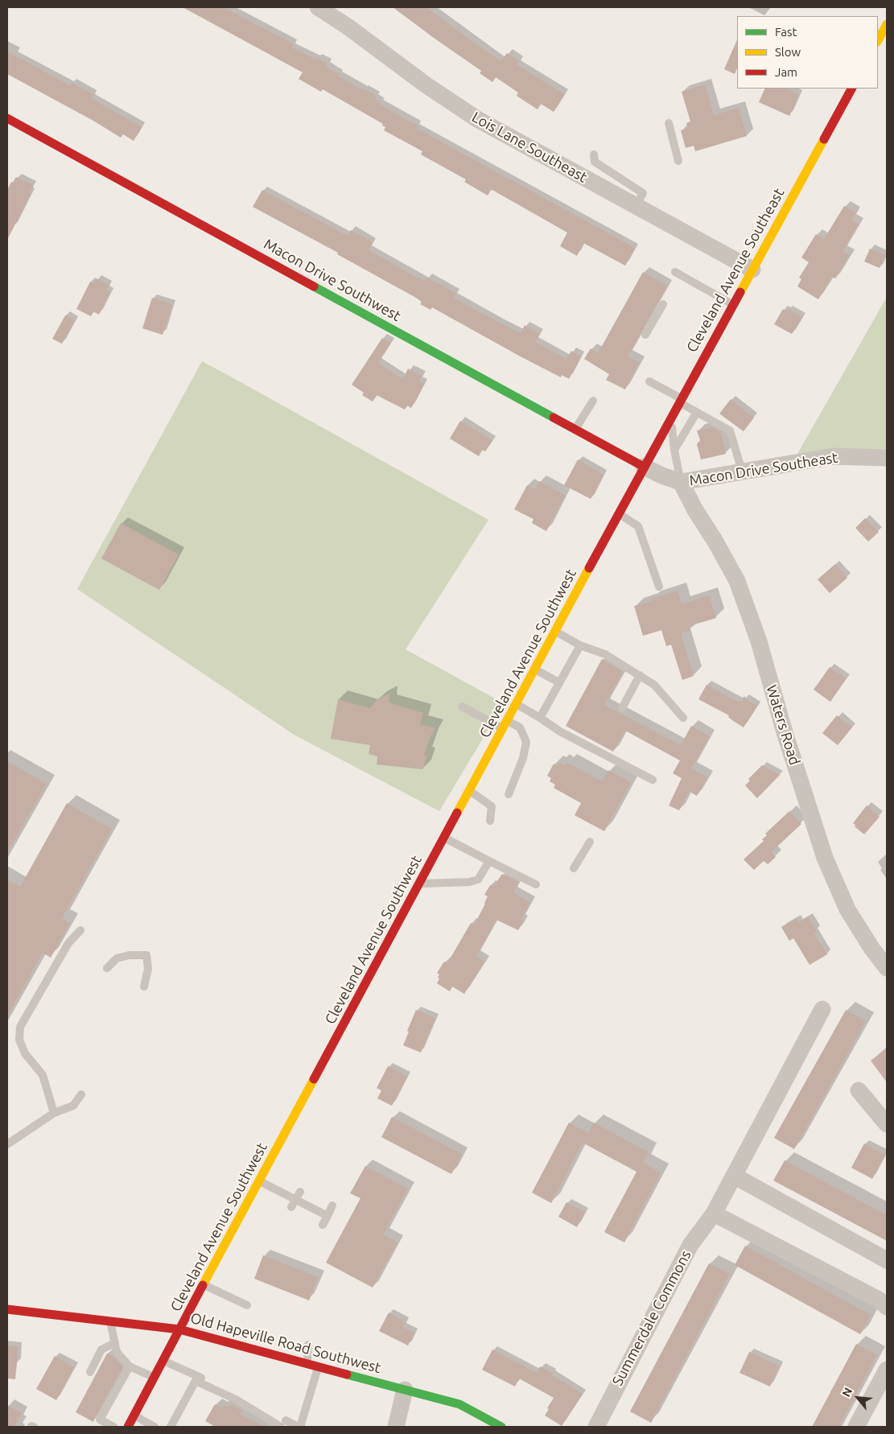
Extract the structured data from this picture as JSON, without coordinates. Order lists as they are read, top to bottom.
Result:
{
  "streets": {
    "main road": [
      "Cleveland Avenue Southeast",
      "Macon Drive Southwest",
      "Cleveland Avenue Southwest",
      "Old Hapeville Road Southwest"
    ],
    "street": [
      "Lois Lane Southeast",
      "Macon Drive Southeast",
      "Waters Road",
      "Summerdale Commons"
    ]
  },
  "crossings": [
    ["Lois Lane Southeast", "Cleveland Avenue Southeast"],
    ["Cleveland Avenue Southeast", "Macon Drive Southwest"],
    ["Cleveland Avenue Southeast", "Macon Drive Southeast"],
    ["Cleveland Avenue Southeast", "Cleveland Avenue Southwest"],
    ["Macon Drive Southwest", "Macon Drive Southeast"],
    ["Macon Drive Southwest", "Cleveland Avenue Southwest"],
    ["Macon Drive Southeast", "Cleveland Avenue Southwest"],
    ["Macon Drive Southeast", "Waters Road"],
    ["Cleveland Avenue Southwest", "Old Hapeville Road Southwest"]
  ],
  "legend": ["Fast", "Slow", "Jam"],
  "north": "top left"
}
